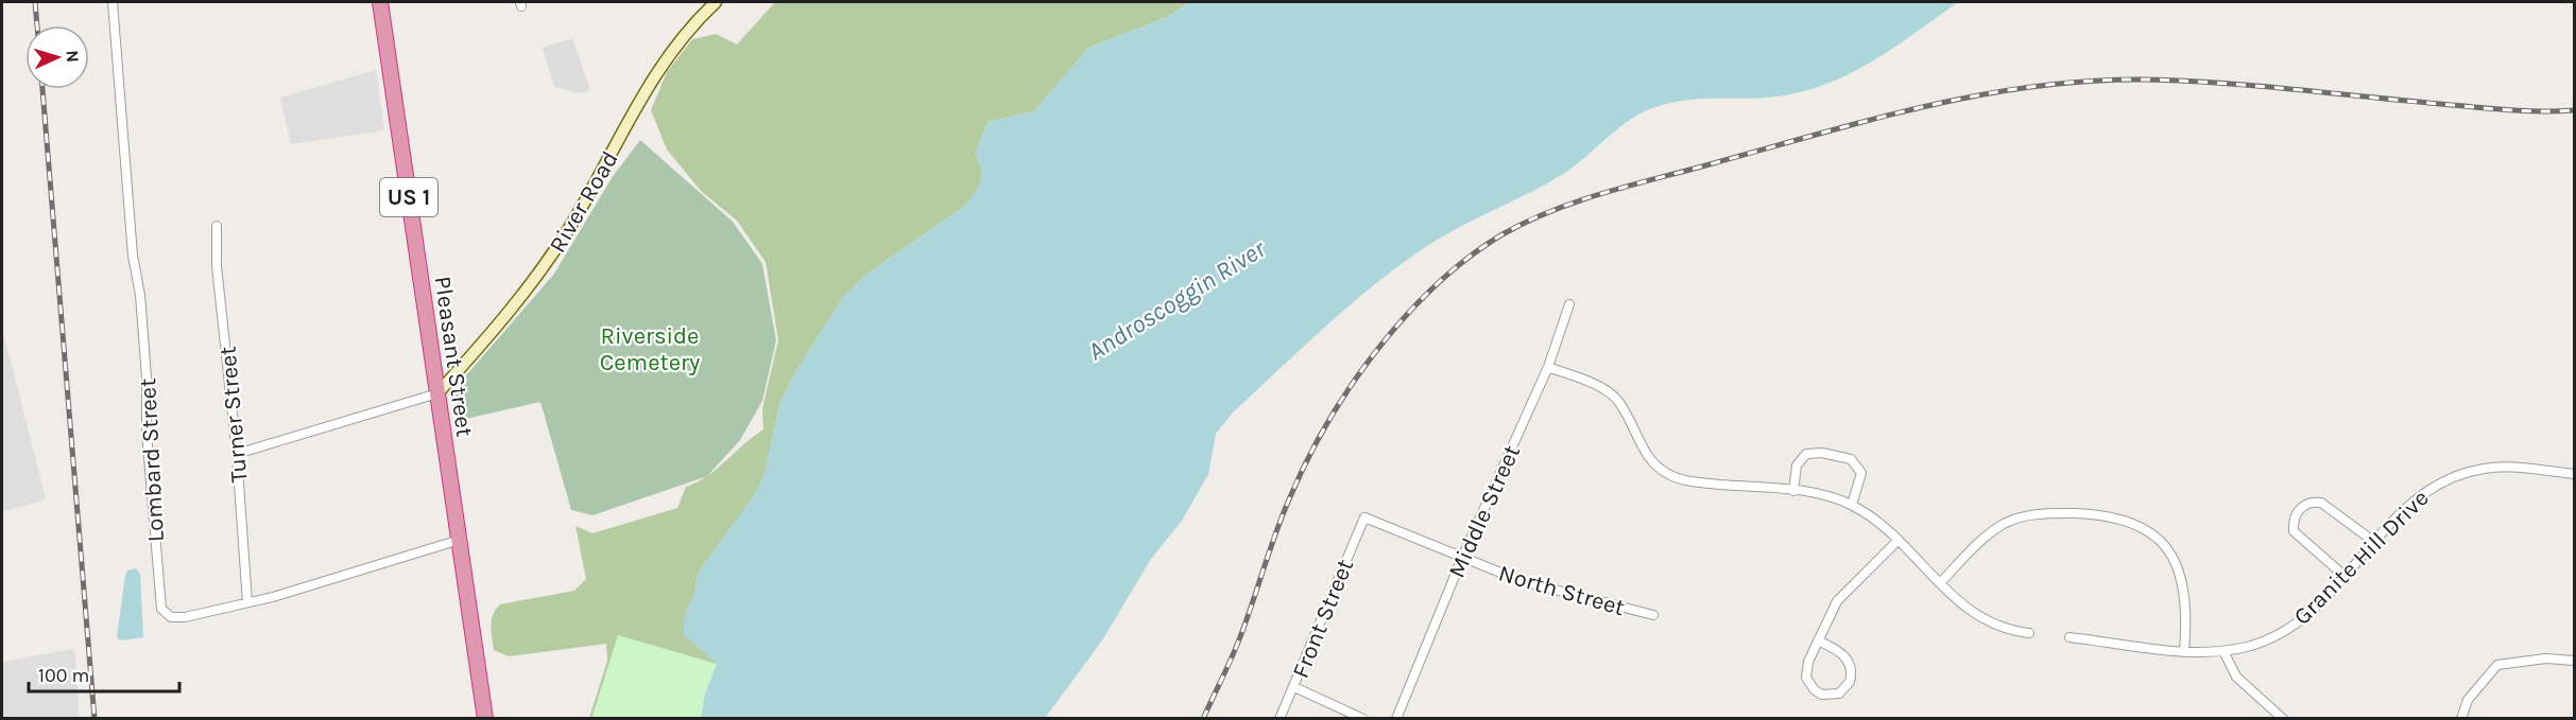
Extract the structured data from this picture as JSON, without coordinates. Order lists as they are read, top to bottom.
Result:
{
  "streets": {
    "highway": ["US 1", "Pleasant Street"],
    "street": [
      "River Road",
      "Turner Street",
      "Lombard Street",
      "Middle Street",
      "Granite Hill Drive",
      "North Street",
      "Front Street"
    ]
  },
  "crossings": [
    ["River Road", "Pleasant Street"],
    ["Pleasant Street", "Lombard Street"],
    ["Turner Street", "Lombard Street"],
    ["Middle Street", "North Street"],
    ["North Street", "Front Street"]
  ],
  "water": ["Androscoggin River"],
  "parks": ["Riverside Cemetery"],
  "scale_bar": "100 m",
  "north": "right"
}
